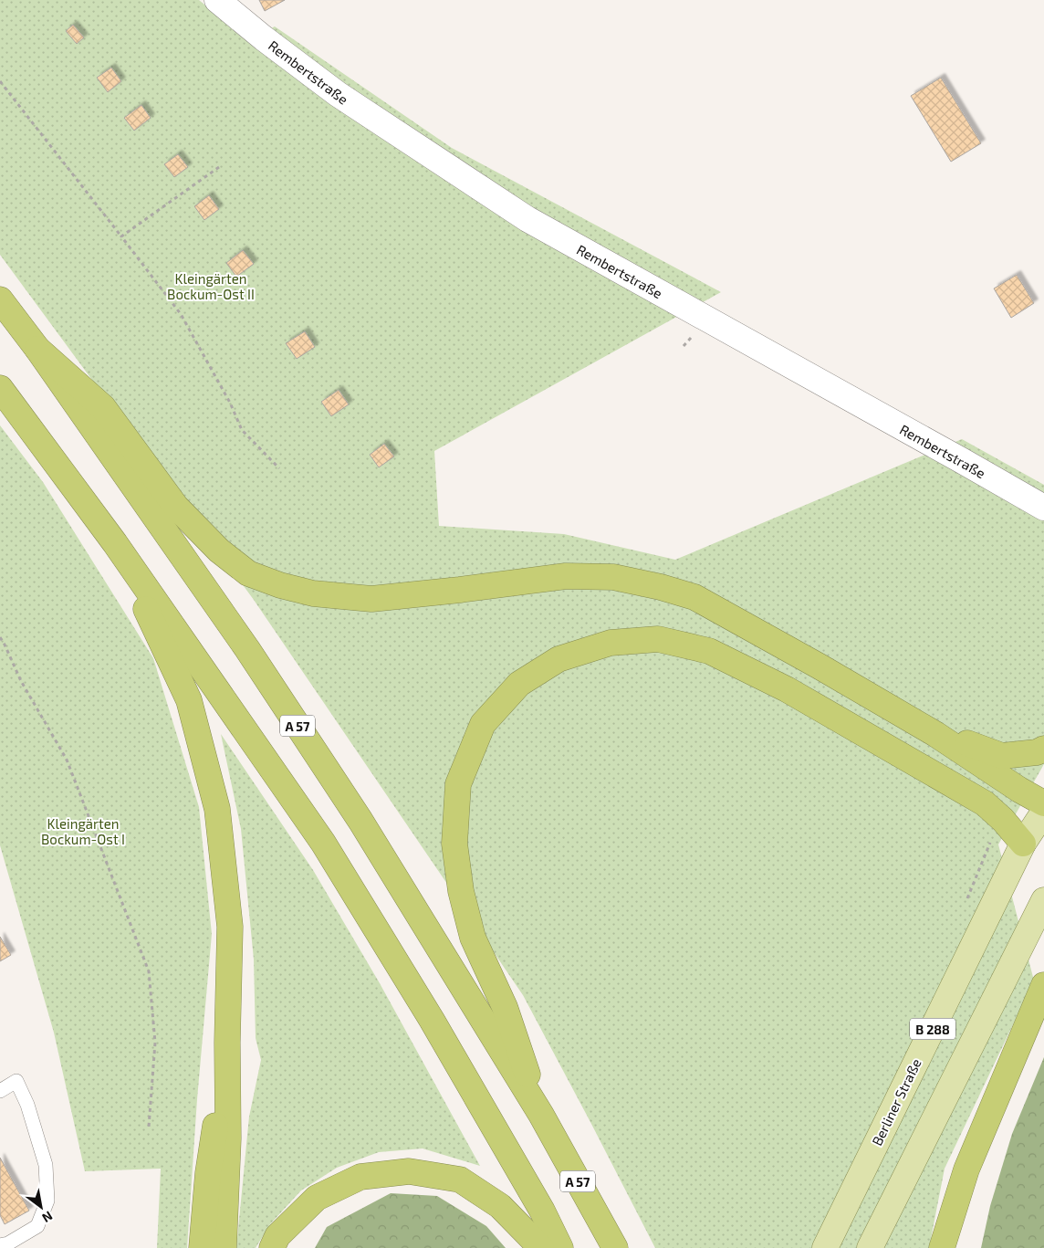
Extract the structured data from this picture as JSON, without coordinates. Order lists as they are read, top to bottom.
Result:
{
  "streets": {
    "highway": ["A 57"],
    "main road": ["B 288", "Berliner Straße"],
    "street": ["Rembertstraße"]
  },
  "parks": ["Kleingärten Bockum-Ost II", "Kleingärten Bockum-Ost I"],
  "north": "bottom right"
}
